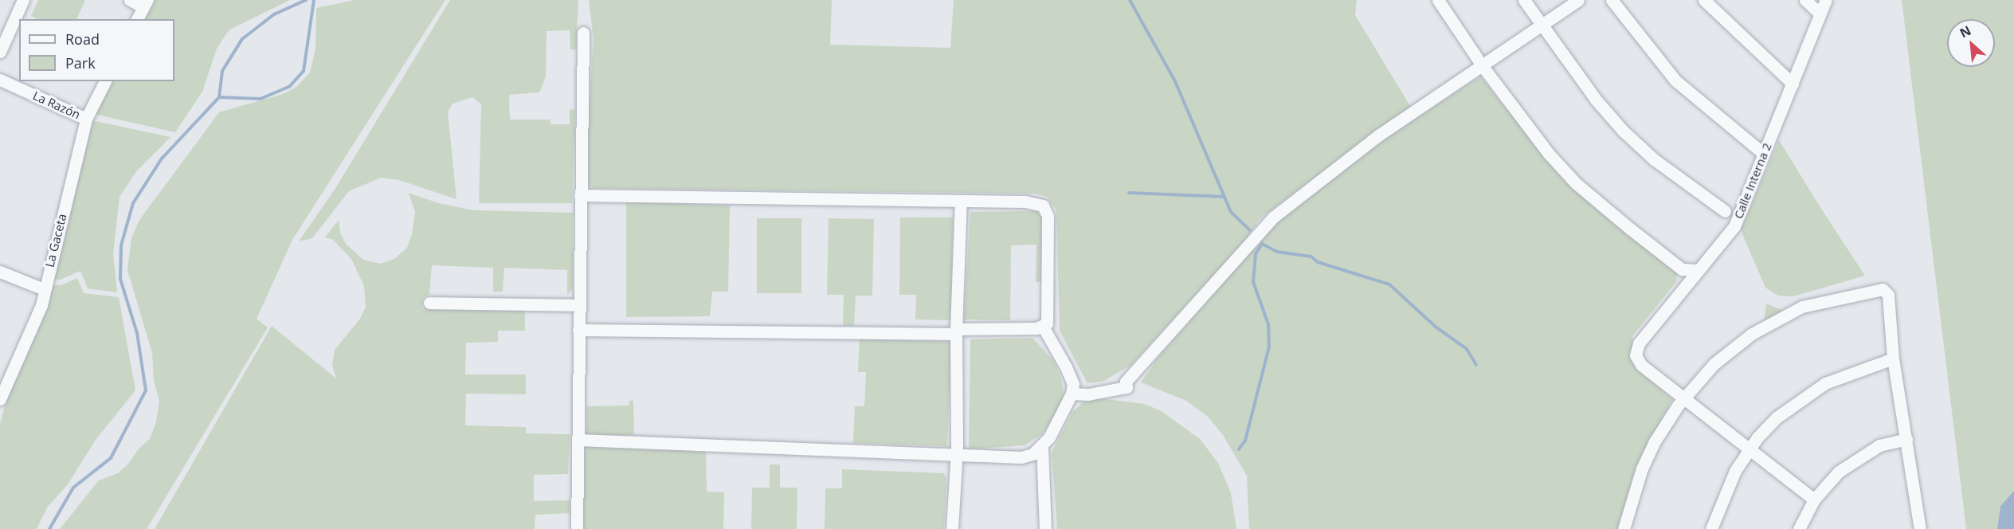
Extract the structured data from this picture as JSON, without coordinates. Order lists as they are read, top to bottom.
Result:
{
  "streets": {
    "street": ["La Razón", "Calle Interna 2", "La Gaceta"]
  },
  "crossings": [
    ["La Razón", "La Gaceta"]
  ],
  "legend": ["Road", "Park"],
  "north": "top left"
}
